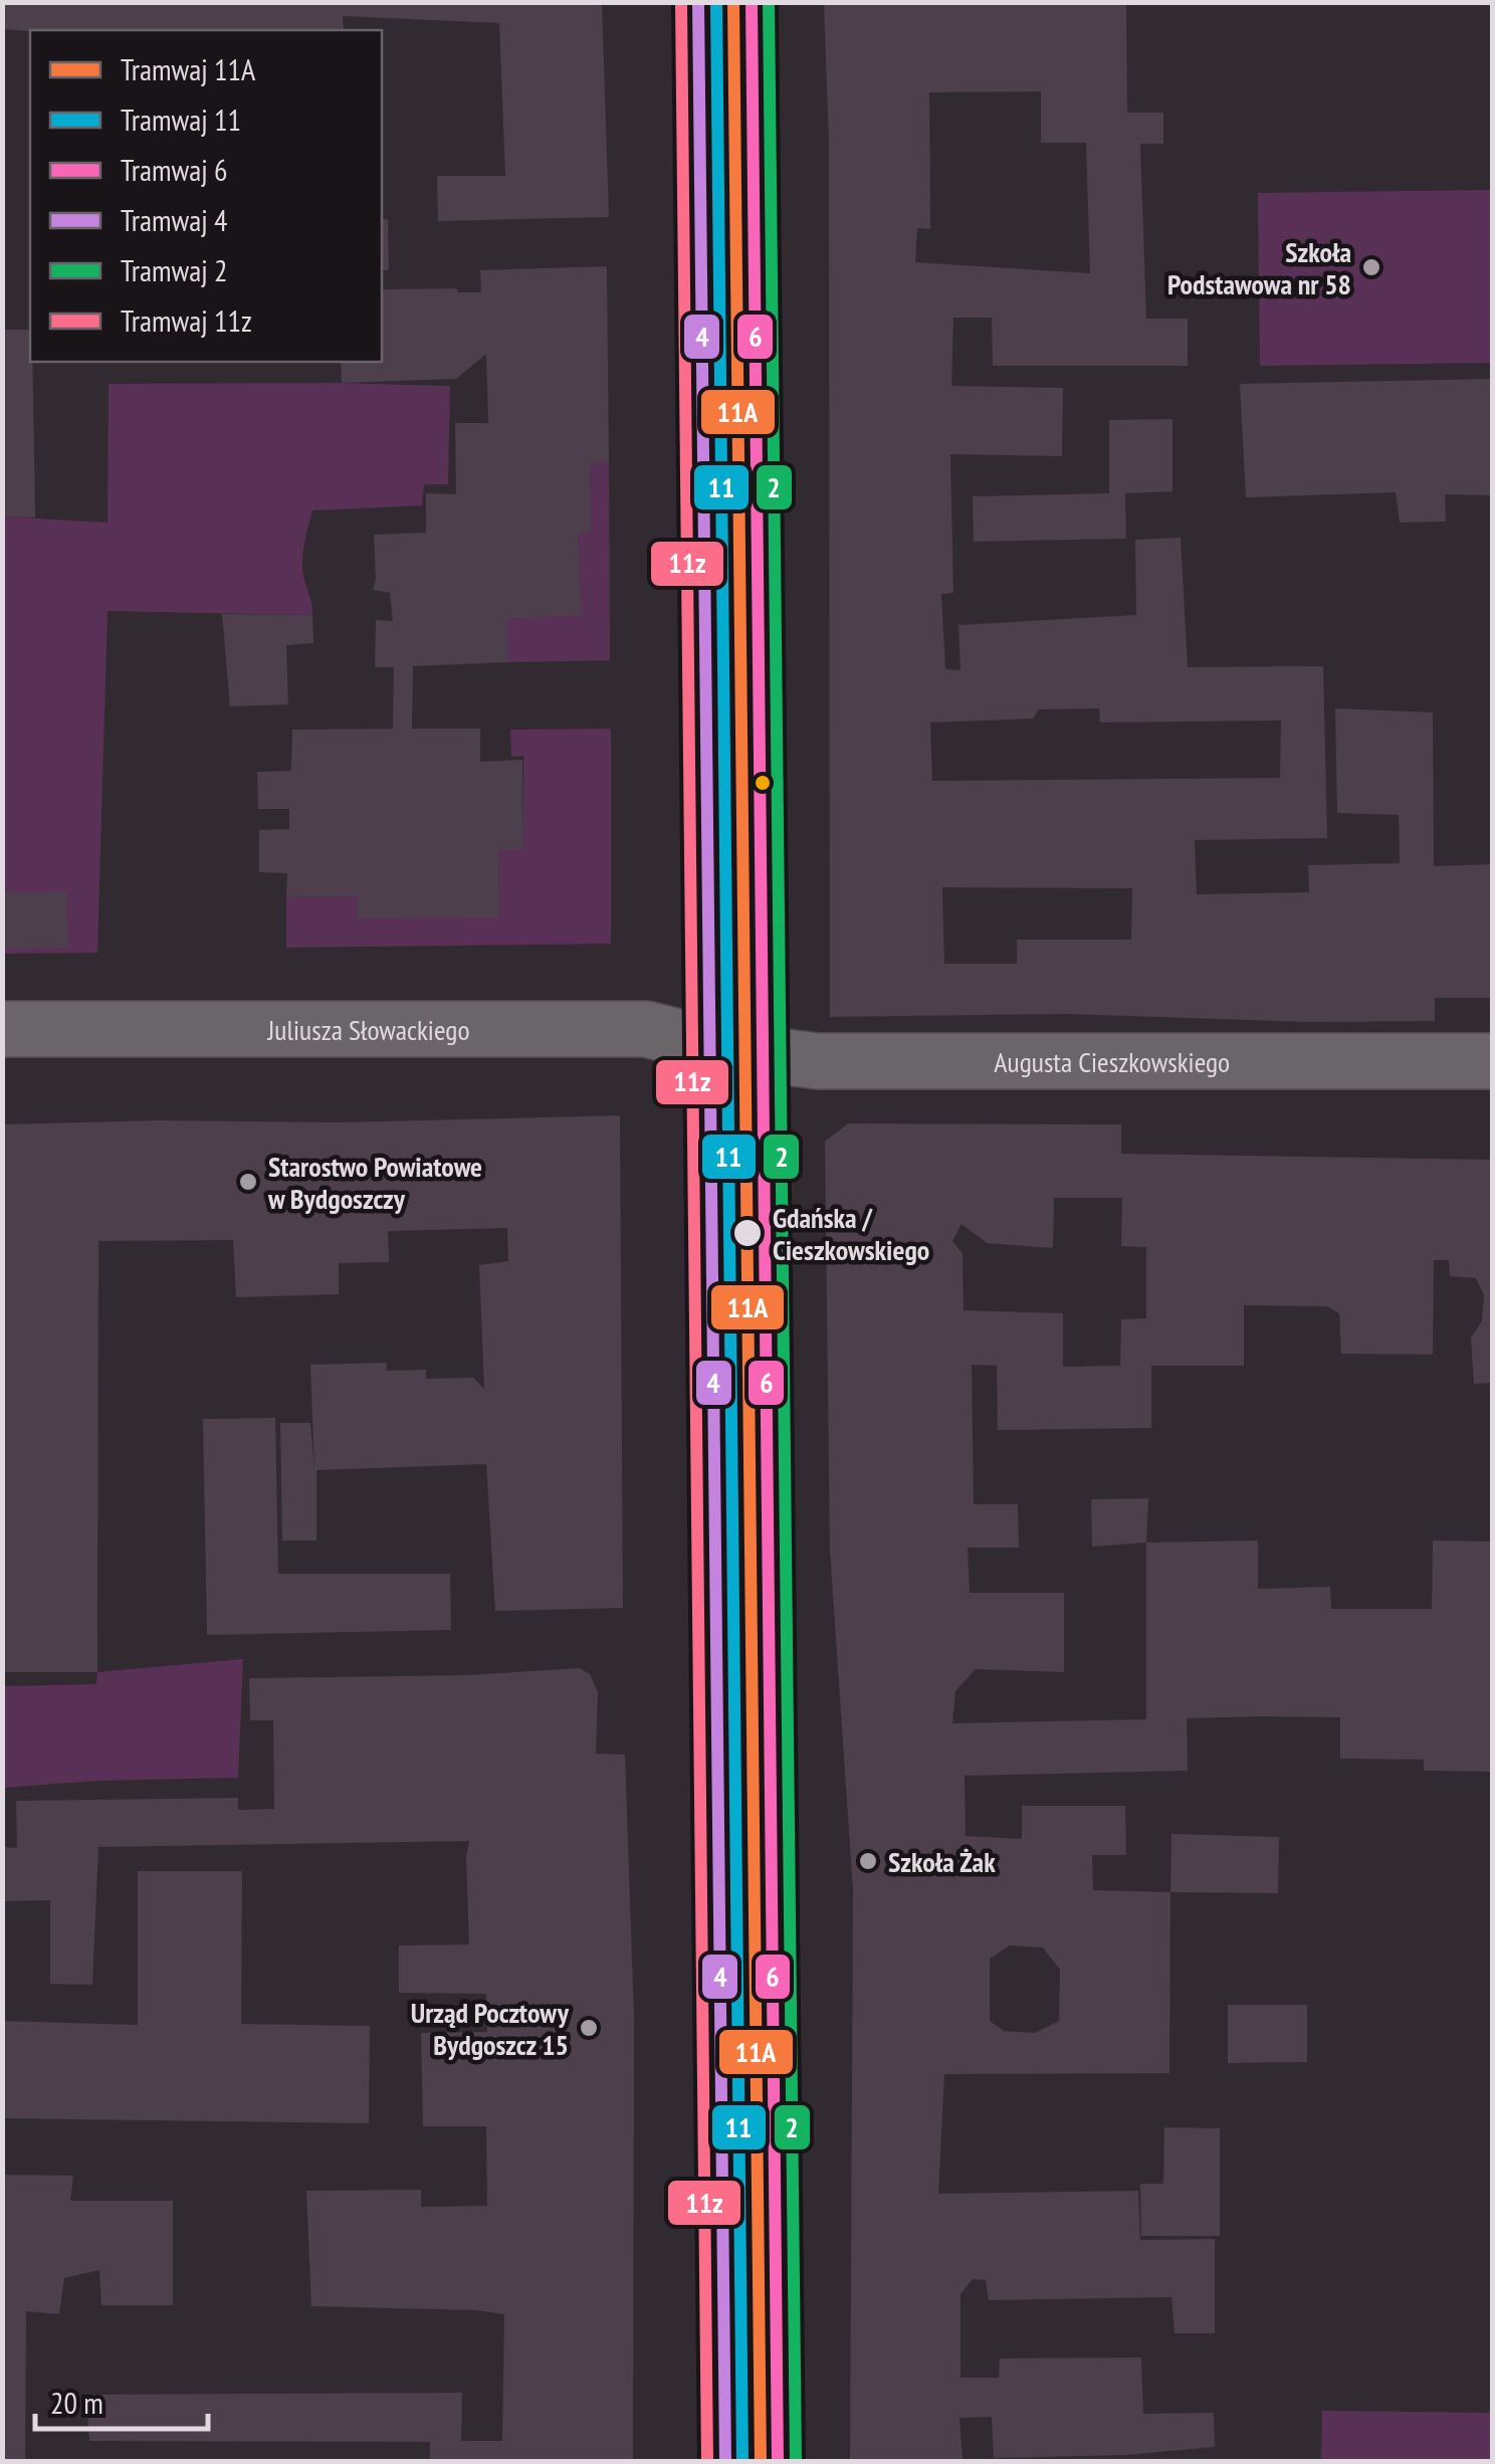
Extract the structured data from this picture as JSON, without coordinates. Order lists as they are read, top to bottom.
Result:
{
  "streets": {
    "street": ["Juliusza Słowackiego", "Augusta Cieszkowskiego"]
  },
  "crossings": [
    ["Juliusza Słowackiego", "Augusta Cieszkowskiego"]
  ],
  "places": [
    "Szkoła Podstawowa nr 58",
    "Starostwo Powiatowe w Bydgoszczy",
    "Gdańska / Cieszkowskiego",
    "Szkoła Żak",
    "Urząd Pocztowy Bydgoszcz 15"
  ],
  "lines": [
    "tram line 11A",
    "tram line 11",
    "tram line 6",
    "tram line 4",
    "tram line 2",
    "tram line 11z"
  ],
  "legend": [
    "Tramwaj 11A",
    "Tramwaj 11",
    "Tramwaj 6",
    "Tramwaj 4",
    "Tramwaj 2",
    "Tramwaj 11z"
  ],
  "scale_bar": "20 m"
}
